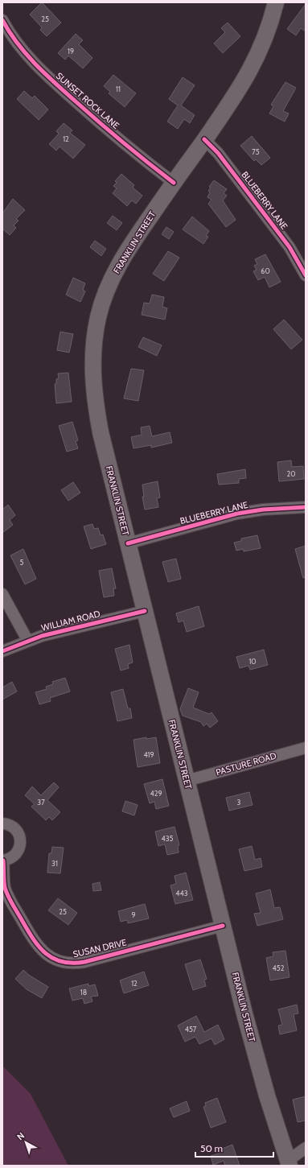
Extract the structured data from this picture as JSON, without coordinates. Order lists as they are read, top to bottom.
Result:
{
  "streets": {
    "main road": ["FRANKLIN STREET"],
    "street": [
      "SUNSET ROCK LANE",
      "BLUEBERRY LANE",
      "WILLIAM ROAD",
      "PASTURE ROAD",
      "SUSAN DRIVE"
    ]
  },
  "crossings": [
    ["SUNSET ROCK LANE", "FRANKLIN STREET"],
    ["BLUEBERRY LANE", "FRANKLIN STREET"],
    ["FRANKLIN STREET", "WILLIAM ROAD"],
    ["FRANKLIN STREET", "PASTURE ROAD"],
    ["FRANKLIN STREET", "SUSAN DRIVE"]
  ],
  "house_numbers": [
    "25",
    "19",
    "11",
    "12",
    "75",
    "60",
    "20",
    "5",
    "10",
    "419",
    "429",
    "37",
    "3",
    "435",
    "31",
    "443",
    "25",
    "9",
    "452",
    "12",
    "18",
    "457"
  ],
  "scale_bar": "50 m",
  "north": "top left"
}
